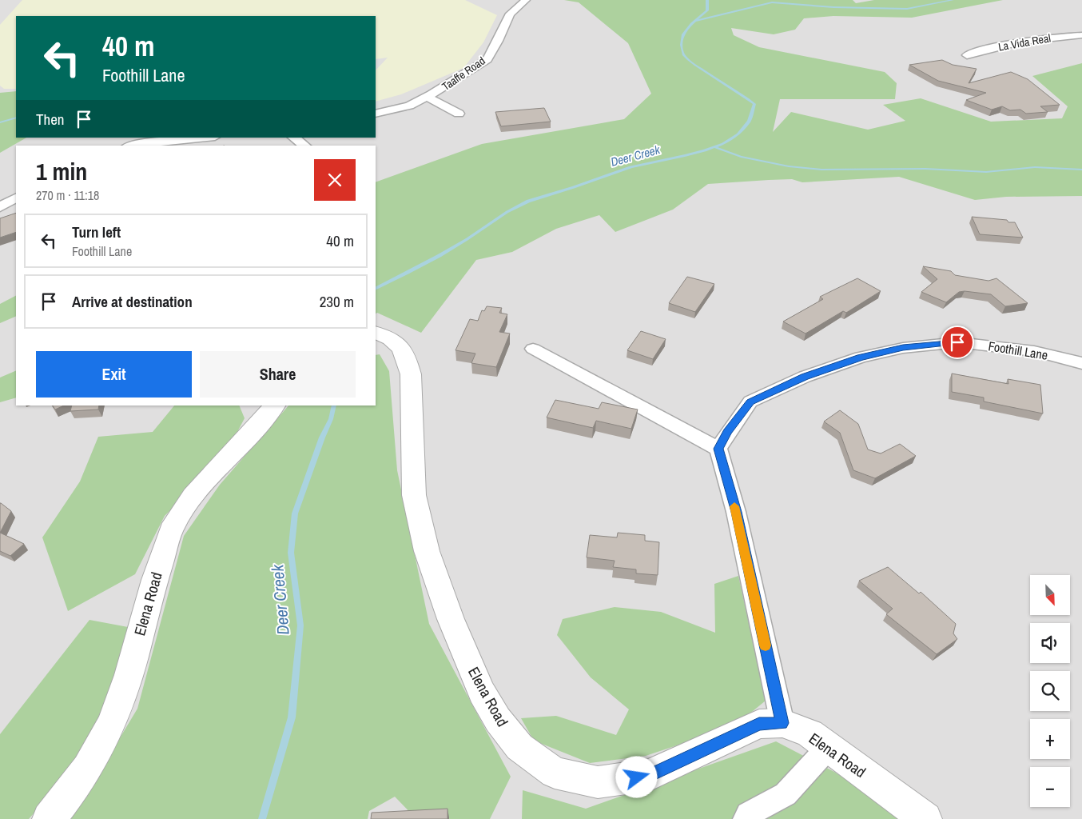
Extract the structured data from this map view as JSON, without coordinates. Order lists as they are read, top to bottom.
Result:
{
  "streets": {
    "street": [
      "La Vida Real",
      "Taaffe Road",
      "Foothill Lane",
      "Elena Road"
    ]
  },
  "water": ["Deer Creek"],
  "north": "bottom right",
  "page": {
    "turn": ["40 m", "Foothill Lane"],
    "then": "Then",
    "heading": ["1 min", "270 m · 11:18"],
    "list": [
      {
        "name": "Turn left",
        "note": "Foothill Lane",
        "value": "40 m"
      },
      {
        "name": "Arrive at destination",
        "value": "230 m"
      }
    ],
    "buttons": ["Exit", "Share"],
    "map_buttons": ["+", "−"]
  }
}
